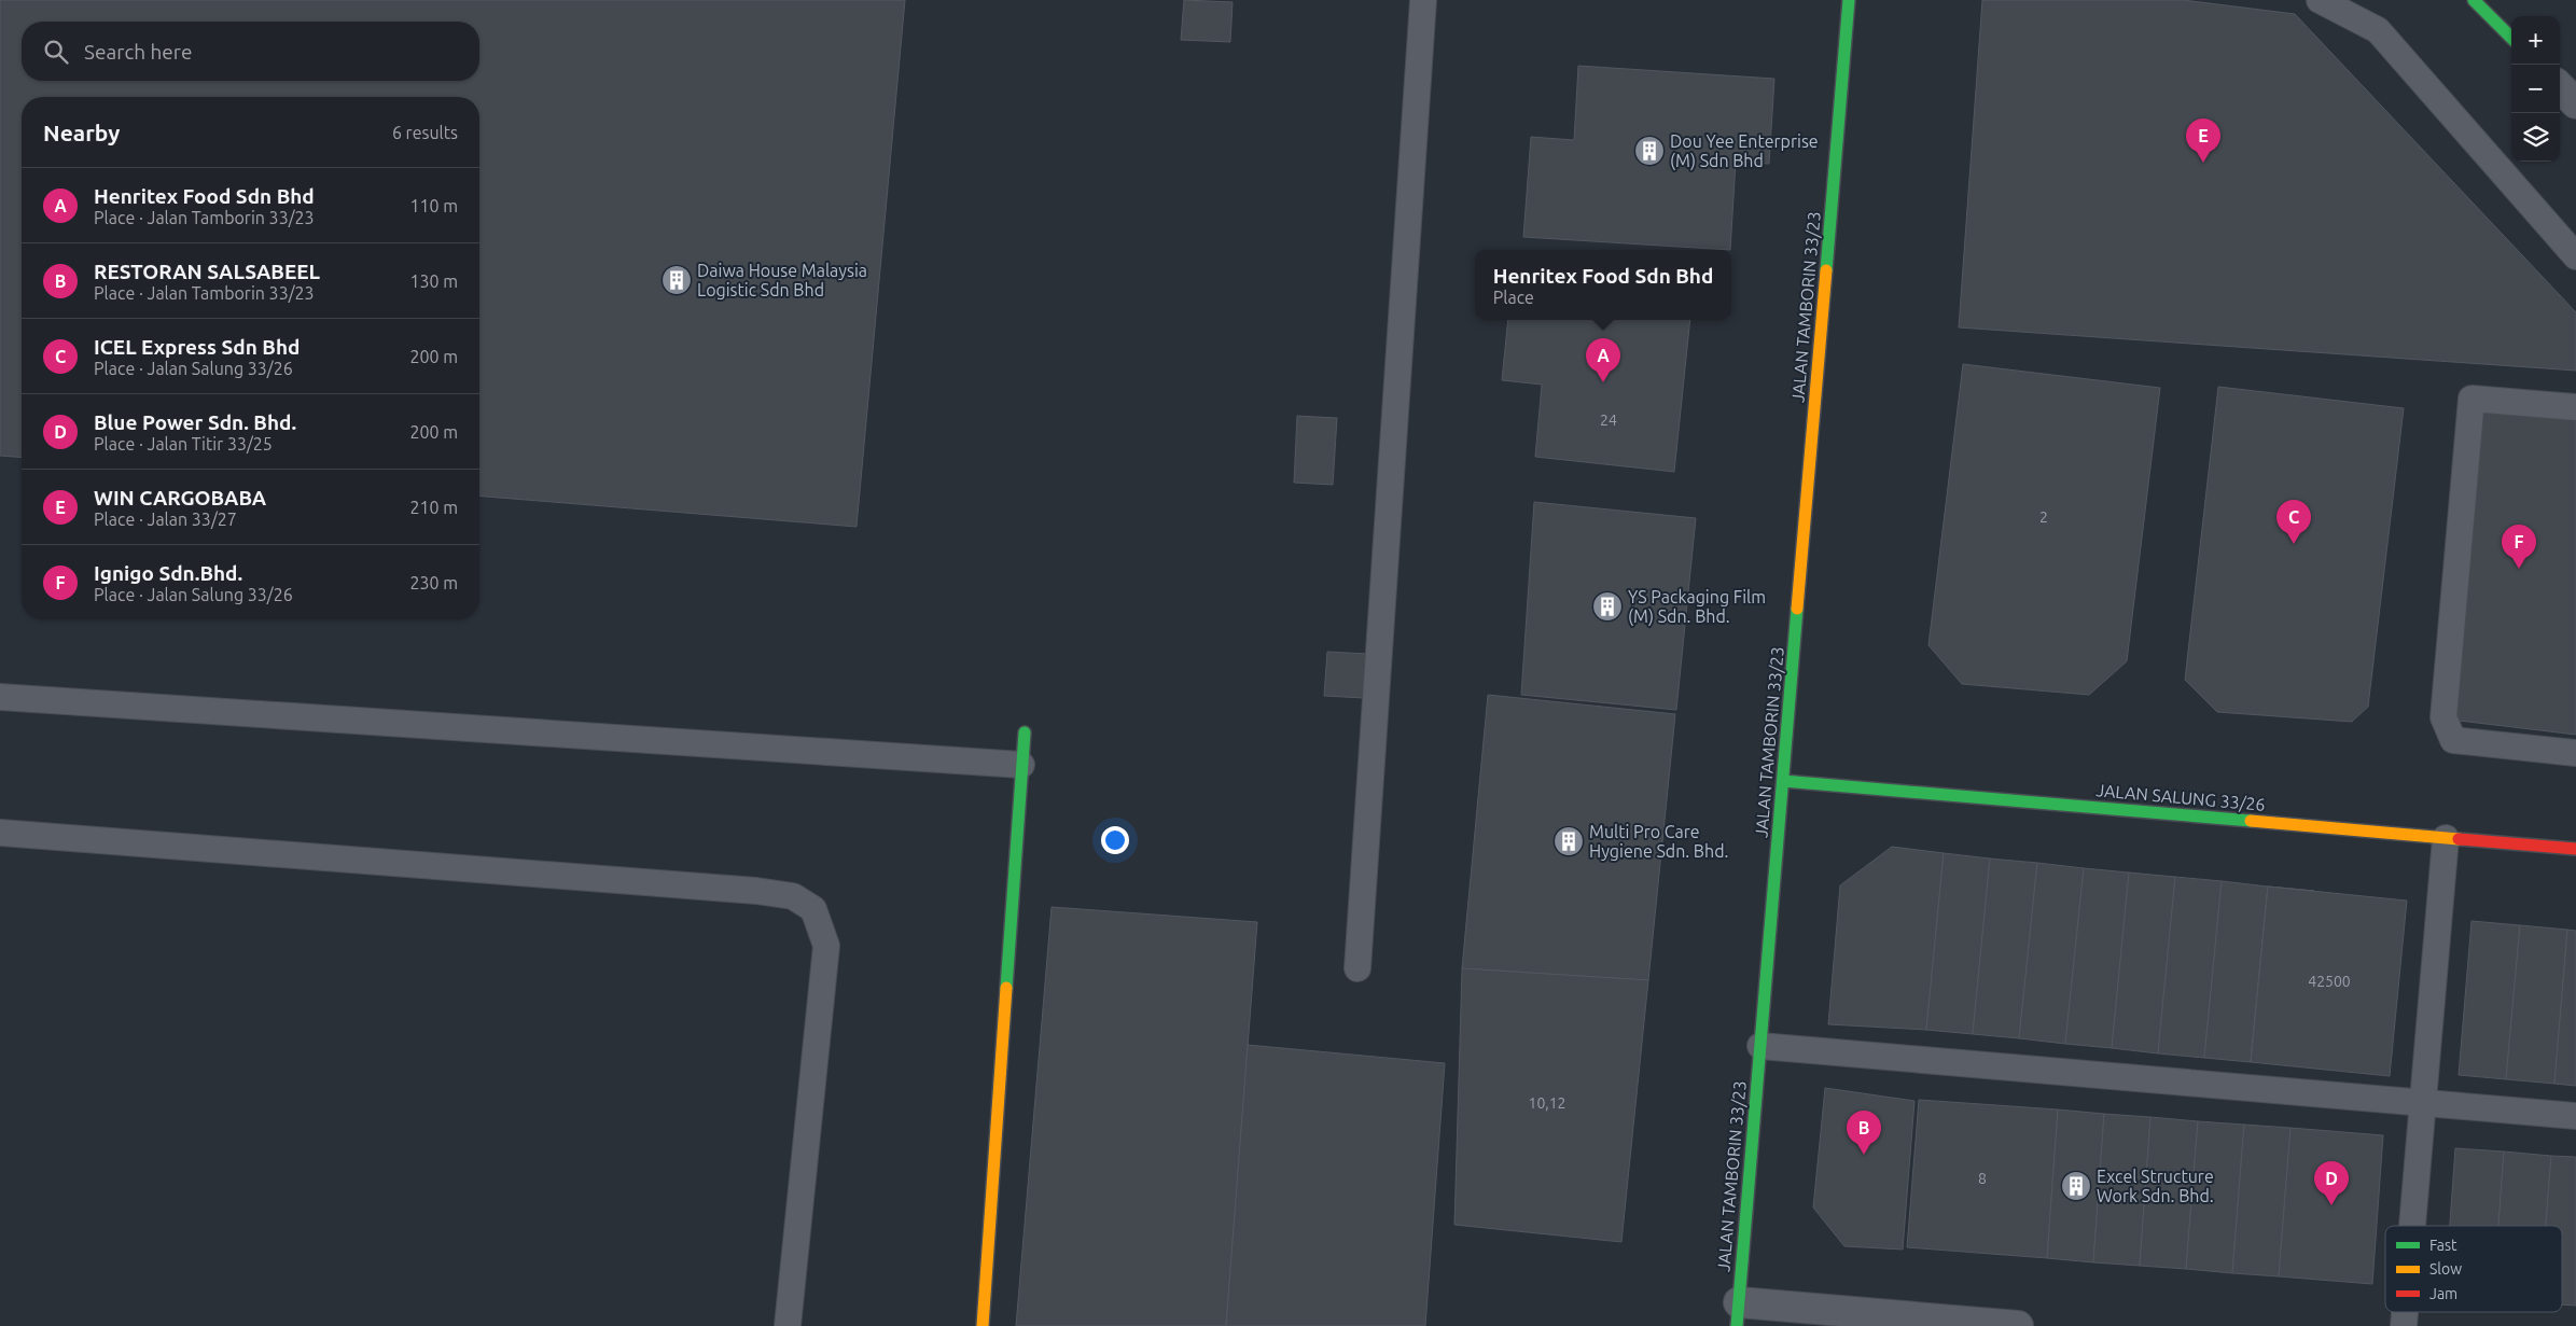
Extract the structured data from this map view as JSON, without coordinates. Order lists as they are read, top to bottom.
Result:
{
  "streets": {
    "street": ["JALAN TAMBORIN 33/23", "JALAN SALUNG 33/26"]
  },
  "crossings": [
    ["JALAN TAMBORIN 33/23", "JALAN SALUNG 33/26"]
  ],
  "places": {
    "building": [
      "Dou Yee Enterprise (M) Sdn Bhd",
      "Daiwa House Malaysia Logistic Sdn Bhd",
      "YS Packaging Film (M) Sdn. Bhd.",
      "Multi Pro Care Hygiene Sdn. Bhd.",
      "Excel Structure Work Sdn. Bhd."
    ]
  },
  "house_numbers": [
    "24",
    "2",
    "42500",
    "10,12",
    "8"
  ],
  "legend": ["Fast", "Slow", "Jam"],
  "page": {
    "map_buttons": ["+", "−"],
    "search": "Search here",
    "heading": ["Nearby", "6 results"],
    "pins": [
      "E",
      "A",
      "C",
      "F",
      "B",
      "D"
    ],
    "list": [
      {
        "mark": "A",
        "name": "Henritex Food Sdn Bhd",
        "note": "Place · Jalan Tamborin 33/23",
        "value": "110 m"
      },
      {
        "mark": "B",
        "name": "RESTORAN SALSABEEL",
        "note": "Place · Jalan Tamborin 33/23",
        "value": "130 m"
      },
      {
        "mark": "C",
        "name": "ICEL Express Sdn Bhd",
        "note": "Place · Jalan Salung 33/26",
        "value": "200 m"
      },
      {
        "mark": "D",
        "name": "Blue Power Sdn. Bhd.",
        "note": "Place · Jalan Titir 33/25",
        "value": "200 m"
      },
      {
        "mark": "E",
        "name": "WIN CARGOBABA",
        "note": "Place · Jalan 33/27",
        "value": "210 m"
      },
      {
        "mark": "F",
        "name": "Ignigo Sdn.Bhd.",
        "note": "Place · Jalan Salung 33/26",
        "value": "230 m"
      }
    ],
    "popup": ["Henritex Food Sdn Bhd", "Place"]
  }
}
